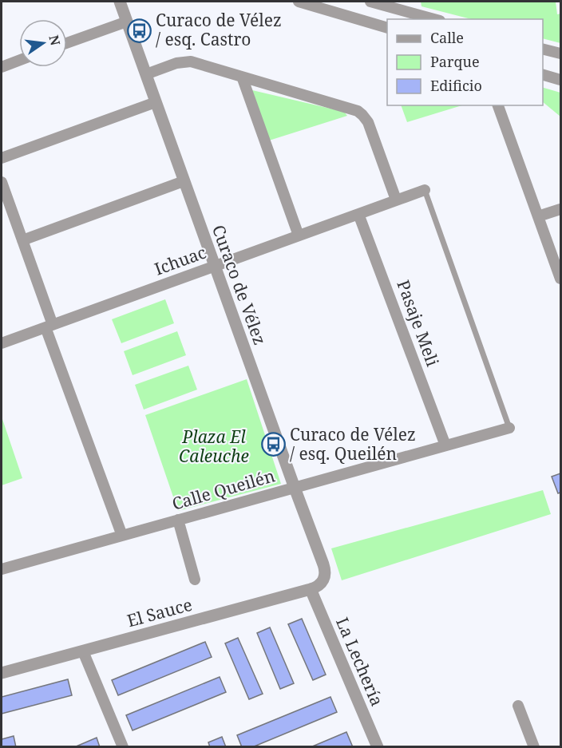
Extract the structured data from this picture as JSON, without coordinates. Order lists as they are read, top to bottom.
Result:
{
  "streets": {
    "street": [
      "Ichuac",
      "Curaco de Vélez",
      "Pasaje Meli",
      "Calle Queilén",
      "El Sauce",
      "La Lechería"
    ]
  },
  "crossings": [
    ["Ichuac", "Curaco de Vélez"],
    ["Ichuac", "Pasaje Meli"],
    ["Curaco de Vélez", "Calle Queilén"],
    ["Curaco de Vélez", "El Sauce"],
    ["Pasaje Meli", "Calle Queilén"],
    ["El Sauce", "La Lechería"]
  ],
  "parks": ["Plaza El Caleuche"],
  "places": {
    "bus stop": ["Curaco de Vélez / esq. Castro", "Curaco de Vélez / esq. Queilén"]
  },
  "legend": ["Calle", "Parque", "Edificio"],
  "north": "right"
}
